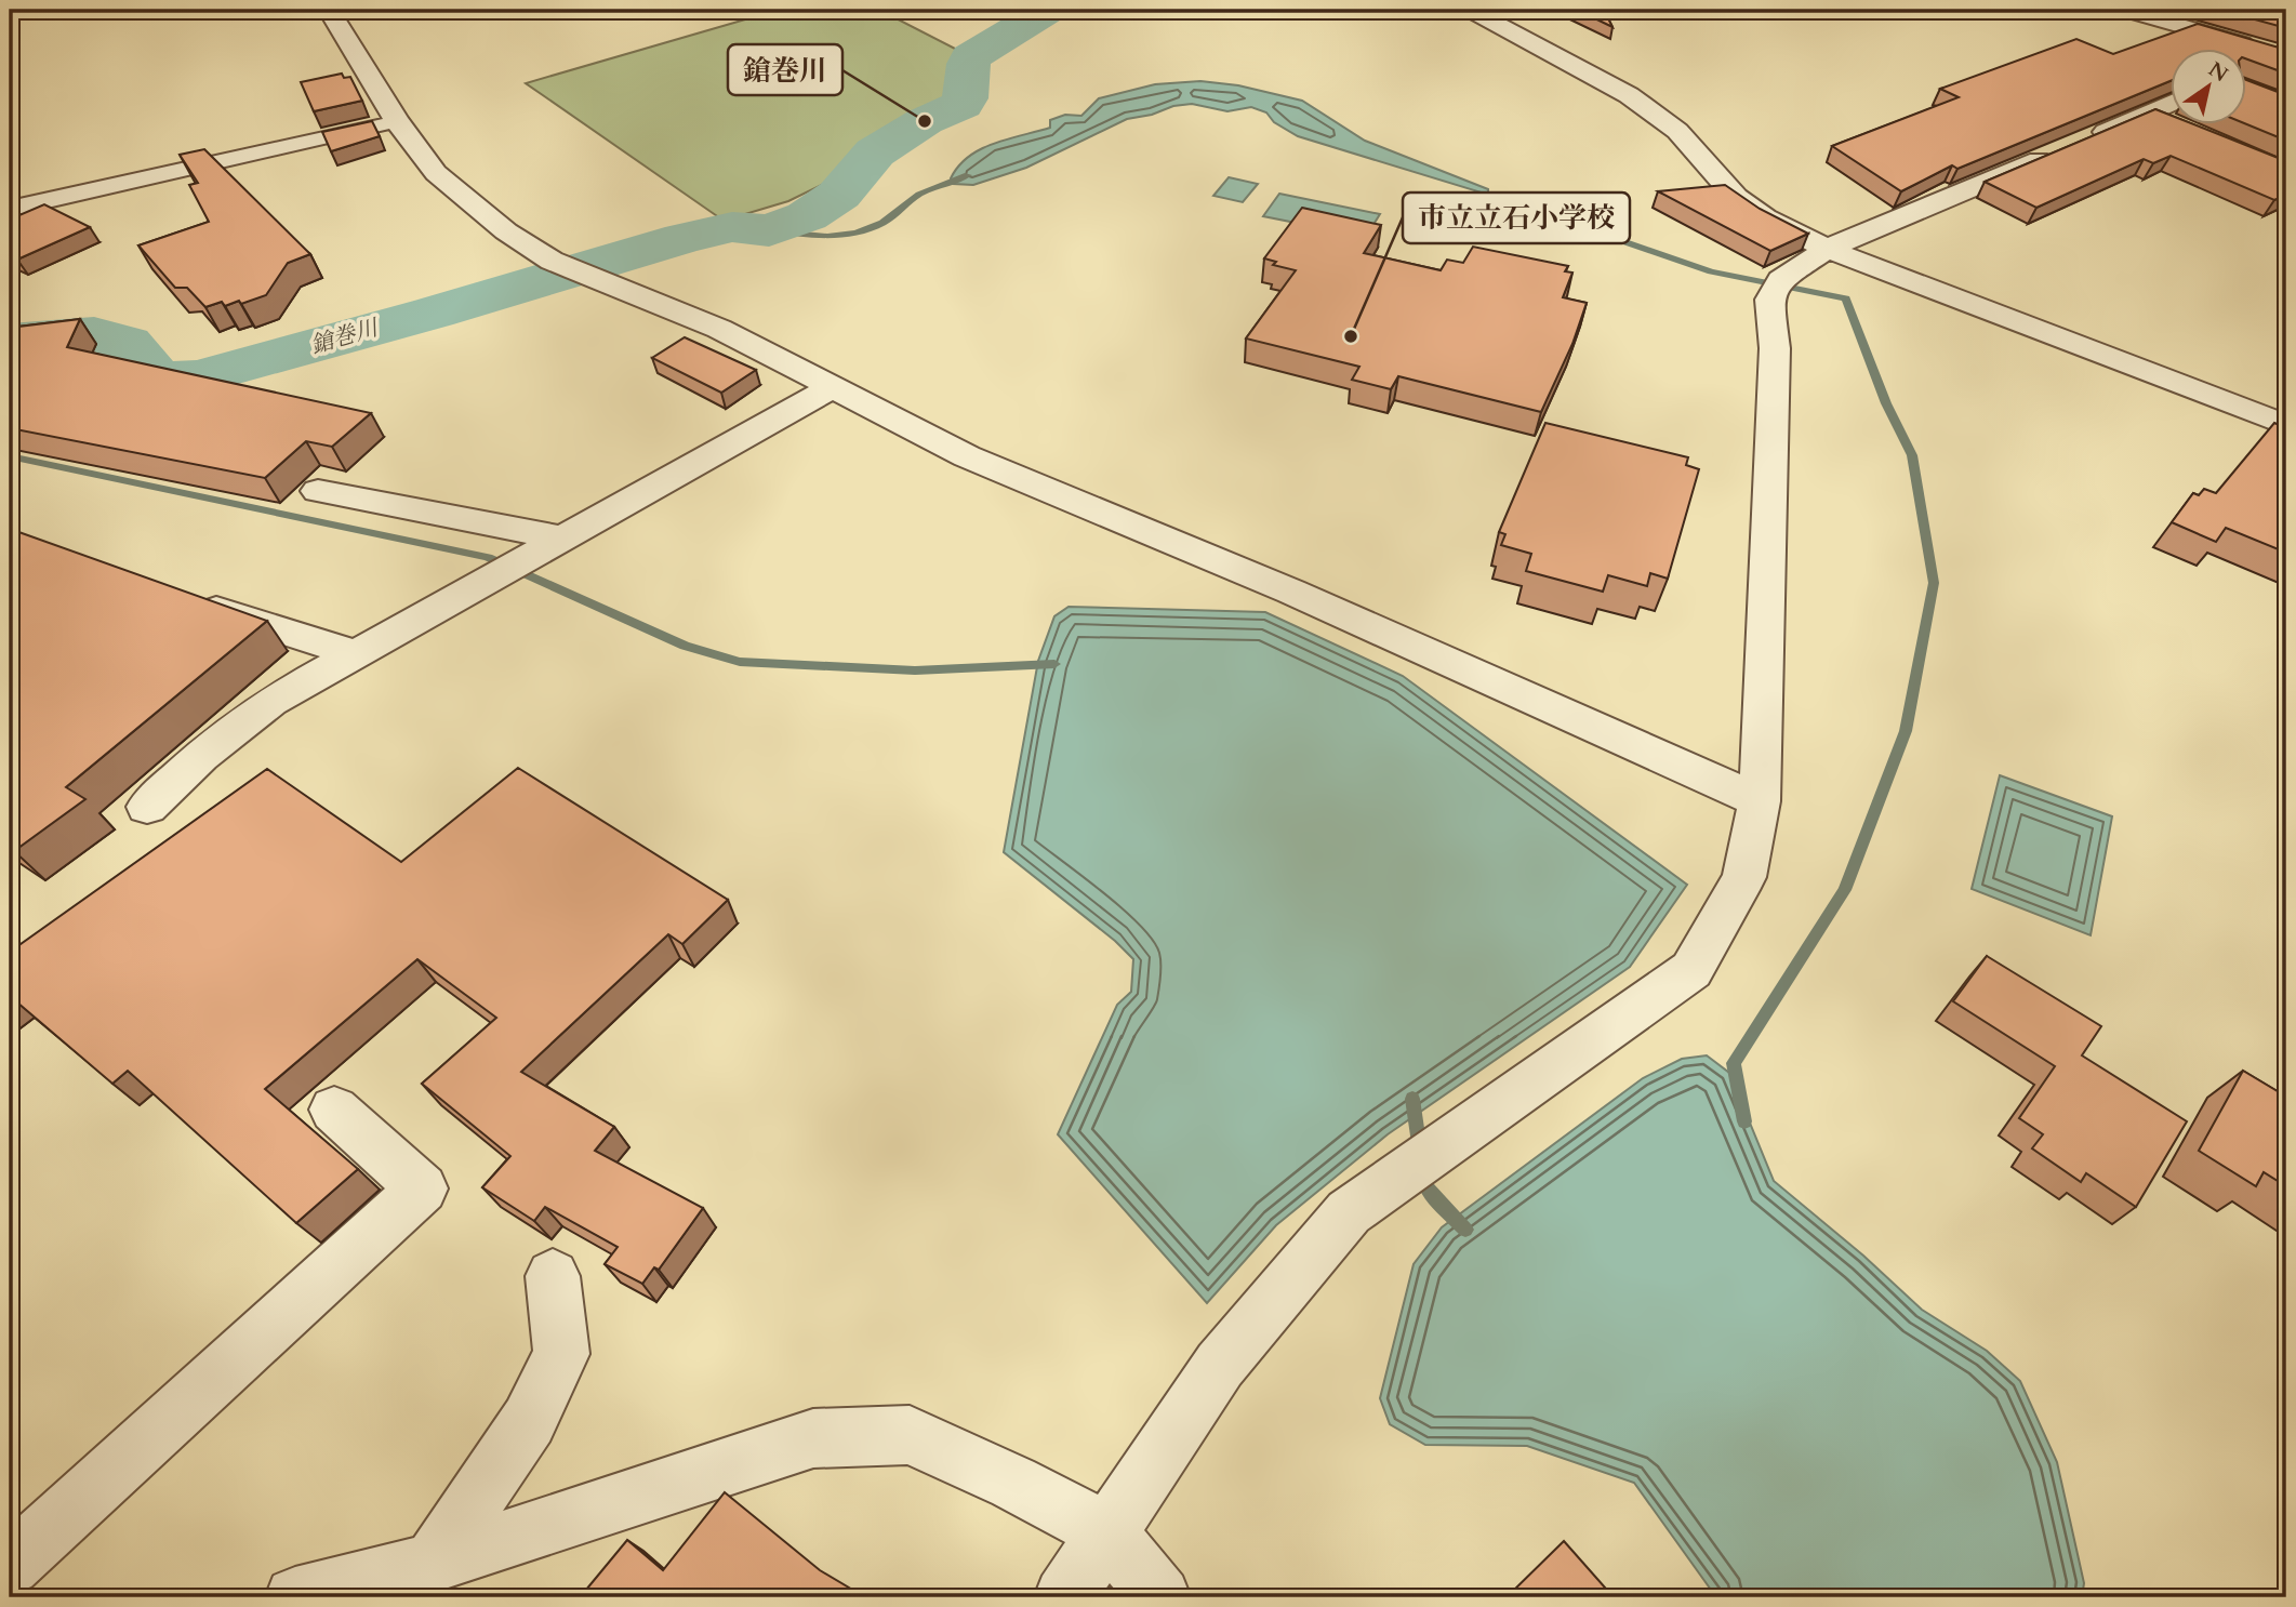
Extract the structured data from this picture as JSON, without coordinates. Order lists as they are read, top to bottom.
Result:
{
  "water": ["鎗巻川"],
  "places": ["鎗巻川", "市立立石小学校"],
  "north": "top right"
}
